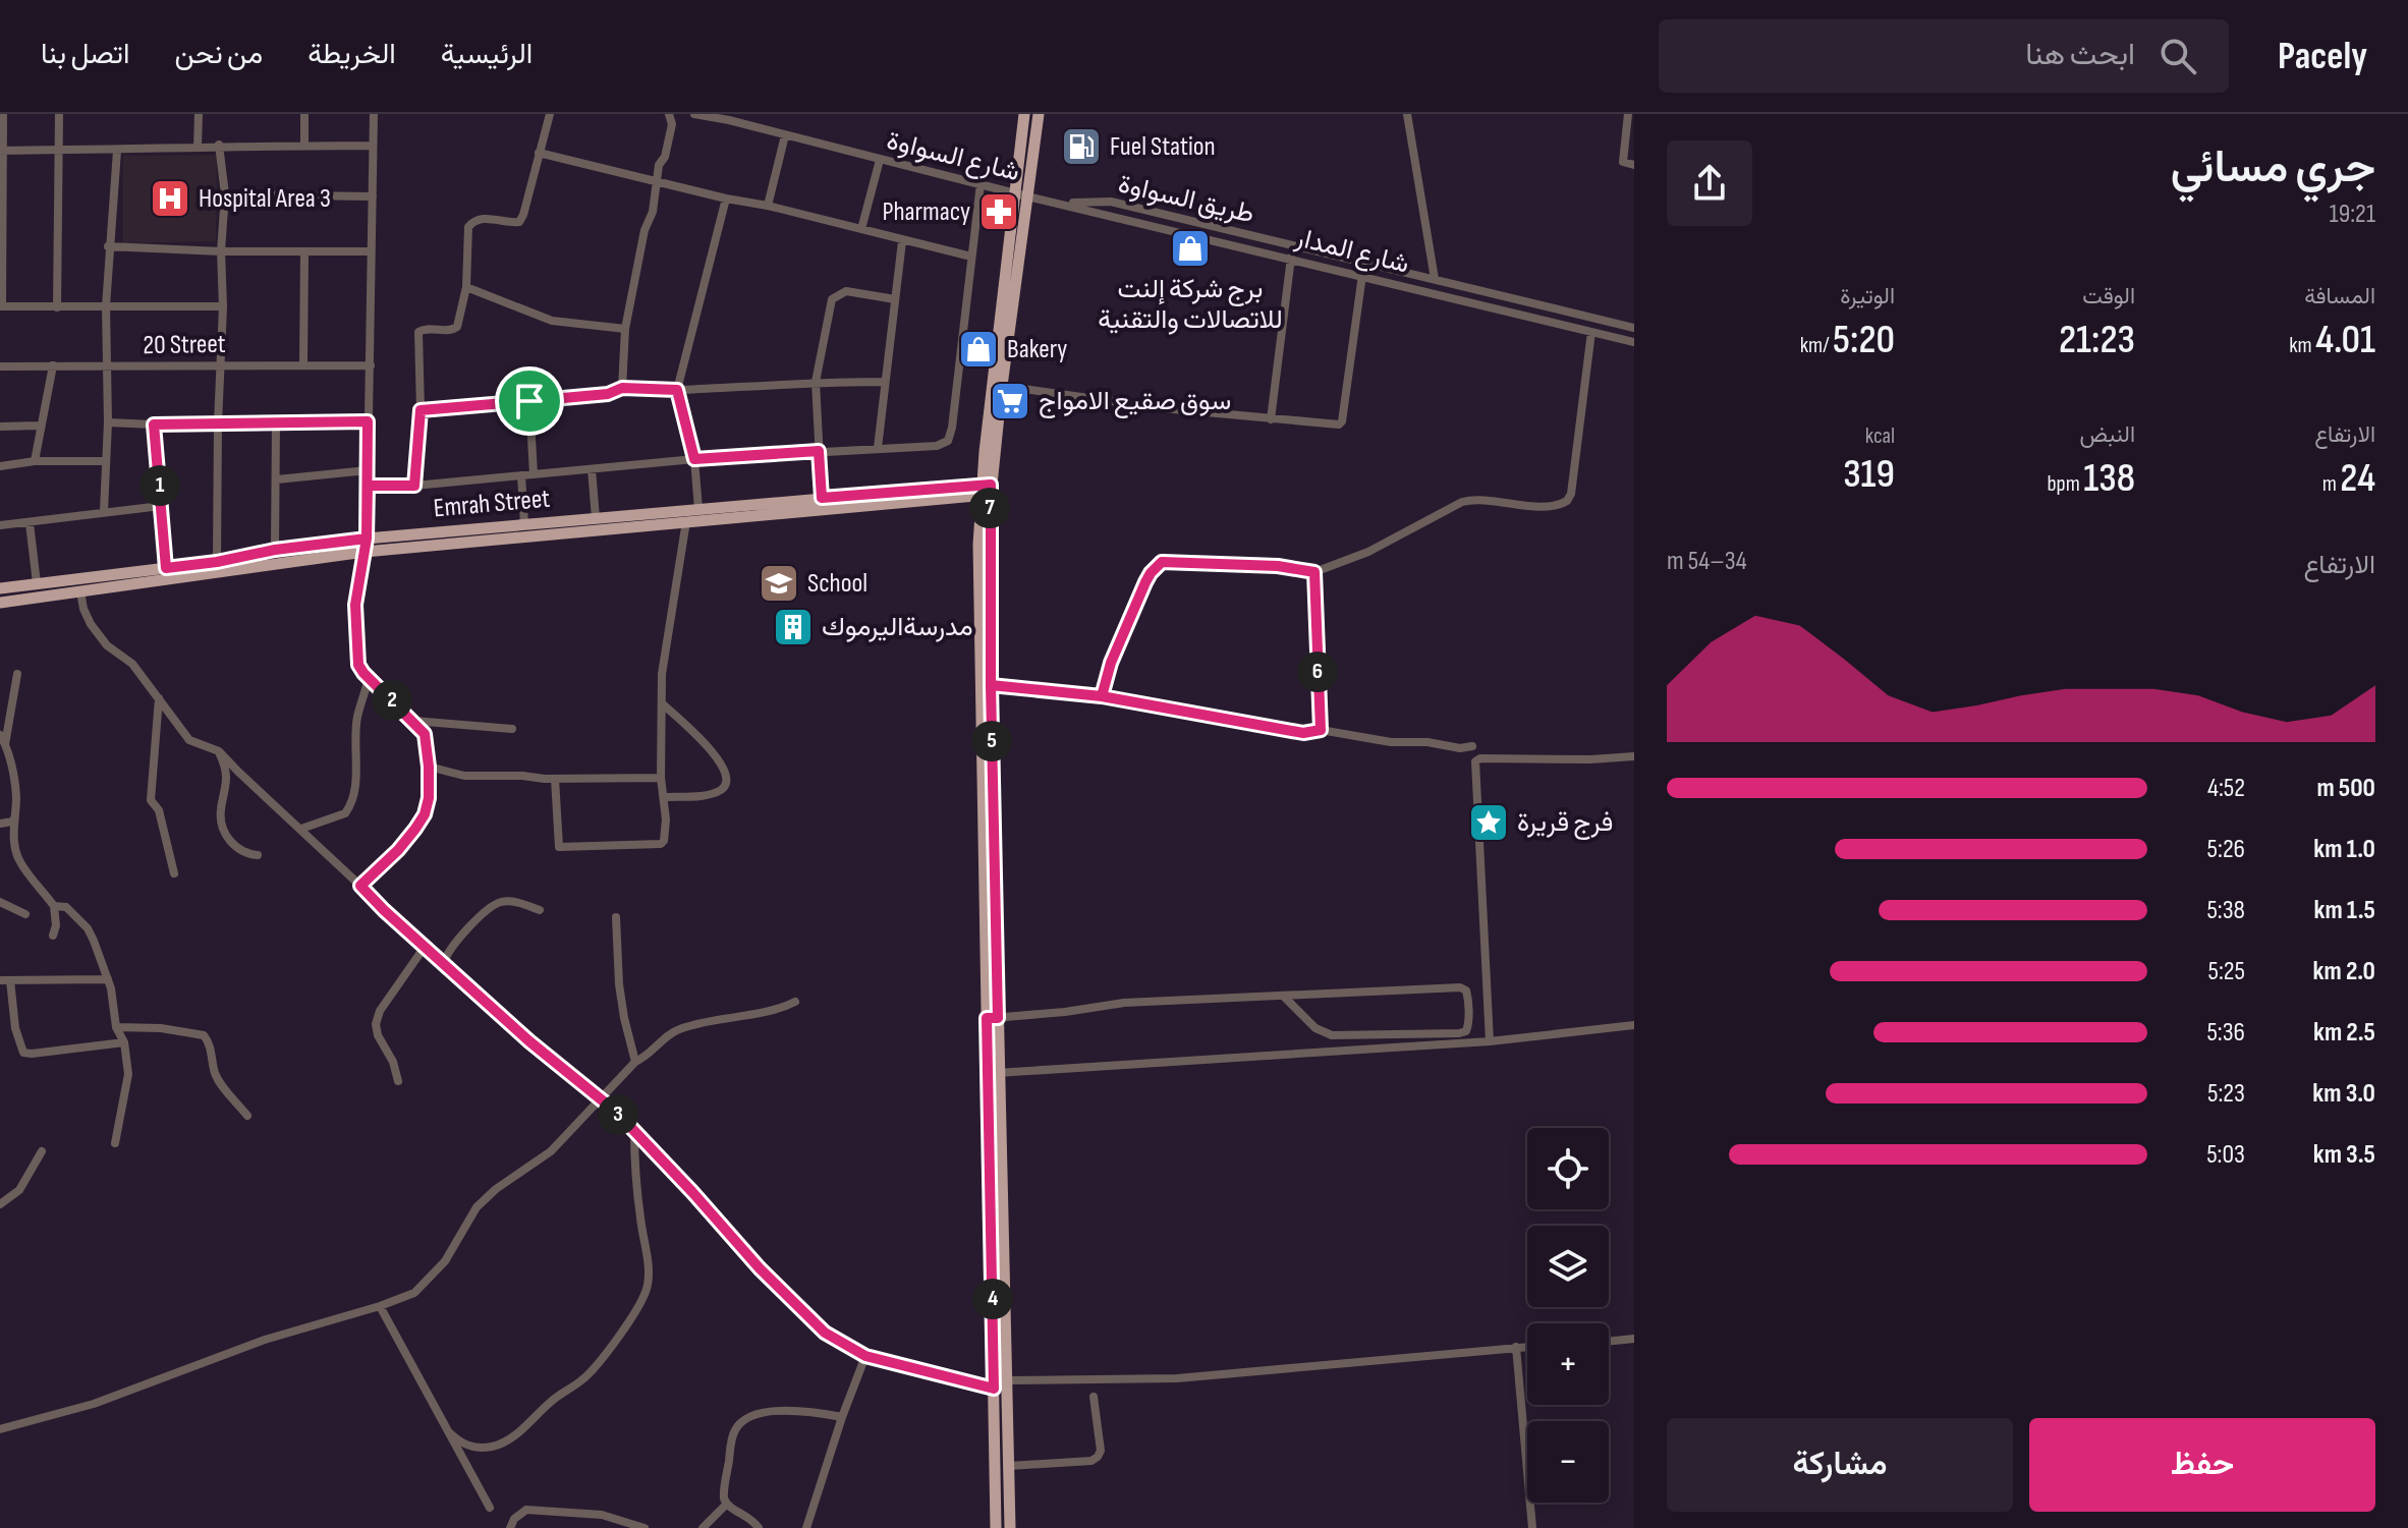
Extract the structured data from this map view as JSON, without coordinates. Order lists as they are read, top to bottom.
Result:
{
  "streets": {
    "main road": ["Emrah Street"],
    "street": [
      "شارع السواوة",
      "طريق السواوة",
      "شارع المدار",
      "20 Street"
    ]
  },
  "crossings": [
    ["شارع السواوة", "طريق السواوة"],
    ["شارع السواوة", "شارع المدار"],
    ["طريق السواوة", "شارع المدار"]
  ],
  "places": {
    "fuel station": ["Fuel Station"],
    "hospital": ["Hospital Area 3"],
    "pharmacy": ["Pharmacy"],
    "shop": ["برج شركة إلنت للاتصالات والتقنية", "Bakery"],
    "supermarket": ["سوق صقيع الامواج"],
    "school or university": ["School"],
    "building": ["مدرسةاليرموك"],
    "place": ["فرج قريرة"]
  },
  "page": {
    "header": "Pacely",
    "search": "ابحث هنا",
    "nav": [
      "الرئيسية",
      "الخريطة",
      "من نحن",
      "اتصل بنا"
    ],
    "heading": ["جري مسائي", "19:21"],
    "stats": [
      ["المسافة", "4.01 km"],
      ["الوقت", "21:23"],
      ["الوتيرة", "5:20 /km"],
      ["الارتفاع", "24 m"],
      ["النبض", "138 bpm"],
      ["kcal", "319"]
    ],
    "pins": [
      "1",
      "7",
      "6",
      "2",
      "5",
      "3",
      "4"
    ],
    "chart": ["الارتفاع", "34–54 m"],
    "list": [
      {
        "name": "500 m",
        "note": "4:52"
      },
      {
        "name": "1.0 km",
        "note": "5:26"
      },
      {
        "name": "1.5 km",
        "note": "5:38"
      },
      {
        "name": "2.0 km",
        "note": "5:25"
      },
      {
        "name": "2.5 km",
        "note": "5:36"
      },
      {
        "name": "3.0 km",
        "note": "5:23"
      },
      {
        "name": "3.5 km",
        "note": "5:03"
      }
    ],
    "map_buttons": ["+", "−"],
    "buttons": ["حفظ", "مشاركة"]
  }
}
